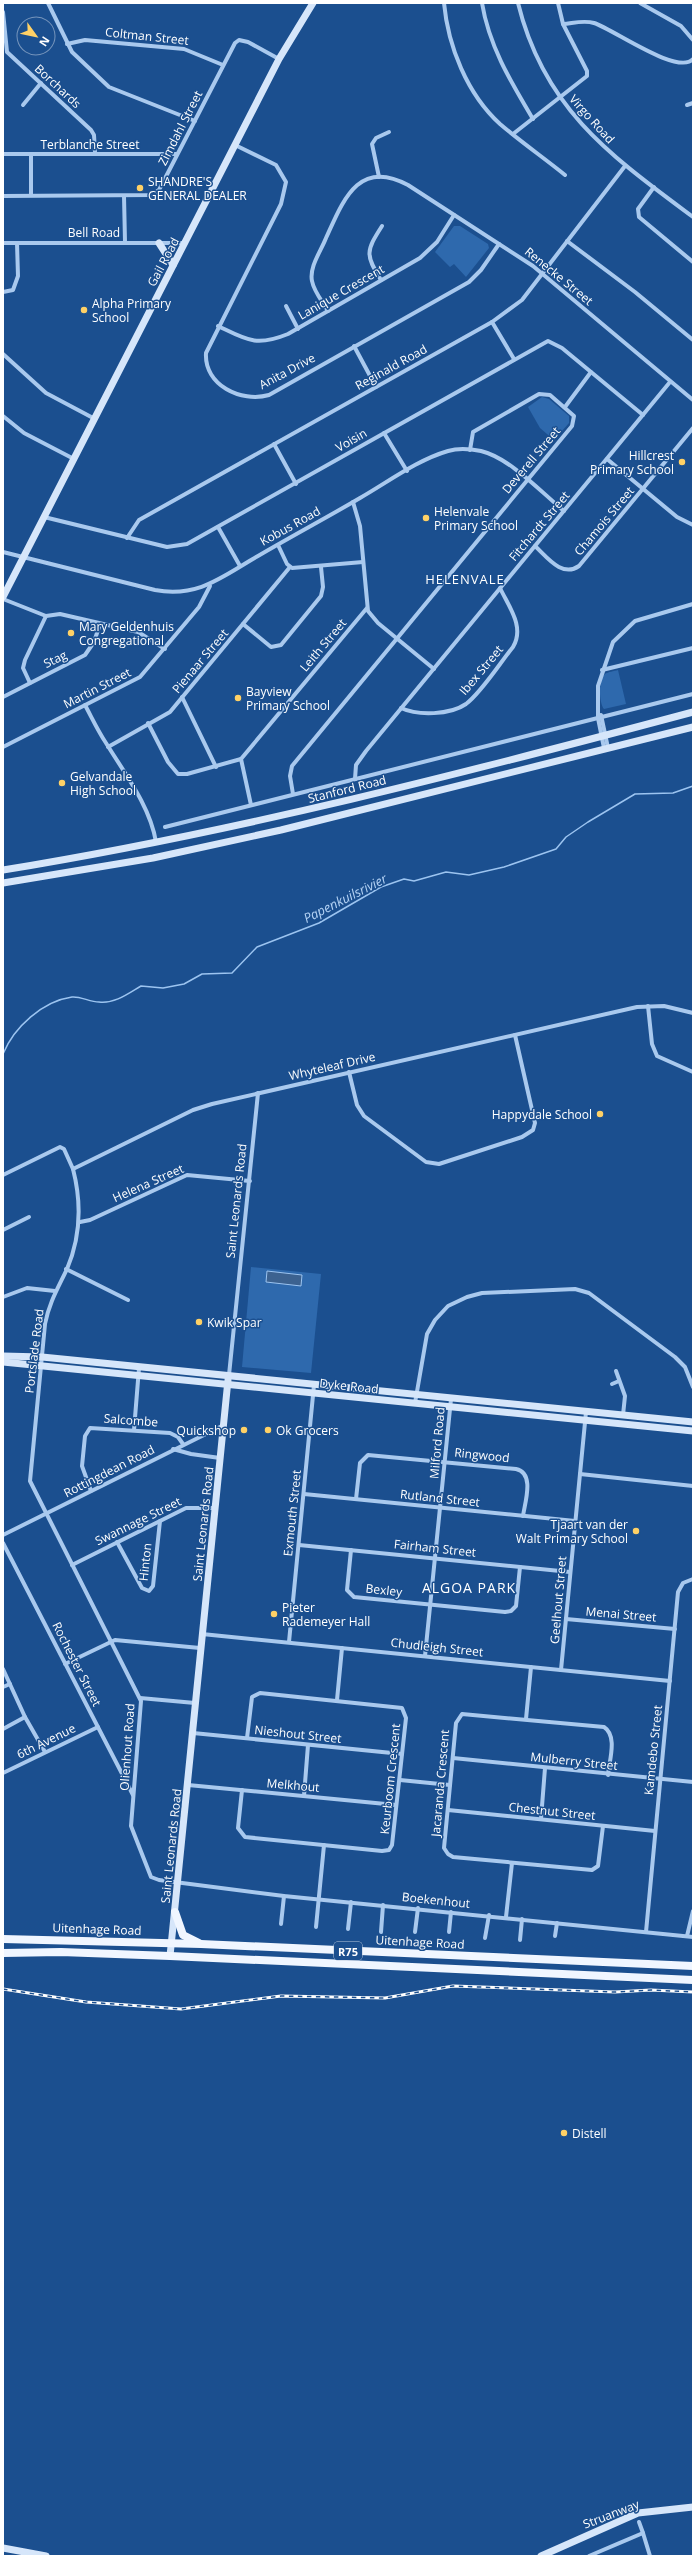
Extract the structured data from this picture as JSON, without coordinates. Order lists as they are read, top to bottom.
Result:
{
  "streets": {
    "main road": ["Uitenhage Road", "R75"],
    "street": [
      "Coltman Street",
      "Borchards",
      "Virgo Road",
      "Zimdahl Street",
      "Terblanche Street",
      "Bell Road",
      "Gail Road",
      "Renecke Street",
      "Lanique Crescent",
      "Reginald Road",
      "Anita Drive",
      "Voisin",
      "Deverell Street",
      "Chamois Street",
      "Kobus Road",
      "Fitchardt Street",
      "Leith Street",
      "Stag",
      "Pienaar Street",
      "Ibex Street",
      "Martin Street",
      "Stanford Road",
      "Whyteleaf Drive",
      "Helena Street",
      "Saint Leonards Road",
      "Portslade Road",
      "Dyke Road",
      "Salcombe",
      "Milford Road",
      "Ringwood",
      "Rottingdean Road",
      "Rutland Street",
      "Exmouth Street",
      "Swannage Street",
      "Fairham Street",
      "Hinton",
      "Bexley",
      "Geelhout Street",
      "Menai Street",
      "Chudleigh Street",
      "Rochester Street",
      "Nieshout Street",
      "6th Avenue",
      "Olienhout Road",
      "Kamdebo Street",
      "Mulberry Street",
      "Keurboom Crescent",
      "Jacaranda Crescent",
      "Melkhout",
      "Chestnut Street",
      "Boekenhout",
      "Struanway"
    ]
  },
  "crossings": [
    ["Coltman Street", "Zimdahl Street"],
    ["Borchards", "Terblanche Street"],
    ["Virgo Road", "Reginald Road"],
    ["Zimdahl Street", "Terblanche Street"],
    ["Zimdahl Street", "Gail Road"],
    ["Bell Road", "Gail Road"],
    ["Gail Road", "Anita Drive"],
    ["Gail Road", "Voisin"],
    ["Gail Road", "Kobus Road"],
    ["Renecke Street", "Lanique Crescent"],
    ["Renecke Street", "Reginald Road"],
    ["Renecke Street", "Anita Drive"],
    ["Renecke Street", "Fitchardt Street"],
    ["Lanique Crescent", "Anita Drive"],
    ["Reginald Road", "Voisin"],
    ["Voisin", "Fitchardt Street"],
    ["Deverell Street", "Kobus Road"],
    ["Deverell Street", "Stanford Road"],
    ["Chamois Street", "Fitchardt Street"],
    ["Kobus Road", "Fitchardt Street"],
    ["Kobus Road", "Martin Street"],
    ["Fitchardt Street", "Ibex Street"],
    ["Fitchardt Street", "Stanford Road"],
    ["Whyteleaf Drive", "Saint Leonards Road"],
    ["Whyteleaf Drive", "Portslade Road"],
    ["Helena Street", "Saint Leonards Road"],
    ["Helena Street", "Portslade Road"],
    ["Saint Leonards Road", "Dyke Road"],
    ["Saint Leonards Road", "Rottingdean Road"],
    ["Saint Leonards Road", "Swannage Street"],
    ["Saint Leonards Road", "Chudleigh Street"],
    ["Saint Leonards Road", "Nieshout Street"],
    ["Saint Leonards Road", "Olienhout Road"],
    ["Saint Leonards Road", "Melkhout"],
    ["Saint Leonards Road", "Boekenhout"],
    ["Saint Leonards Road", "Uitenhage Road"],
    ["Portslade Road", "Dyke Road"],
    ["Portslade Road", "Rottingdean Road"],
    ["Portslade Road", "Olienhout Road"],
    ["Dyke Road", "Milford Road"],
    ["Dyke Road", "Exmouth Street"],
    ["Dyke Road", "Geelhout Street"],
    ["Salcombe", "Rottingdean Road"],
    ["Milford Road", "Ringwood"],
    ["Milford Road", "Rutland Street"],
    ["Milford Road", "Fairham Street"],
    ["Milford Road", "Bexley"],
    ["Milford Road", "Chudleigh Street"],
    ["Ringwood", "Rutland Street"],
    ["Rottingdean Road", "Olienhout Road"],
    ["Rutland Street", "Exmouth Street"],
    ["Rutland Street", "Geelhout Street"],
    ["Exmouth Street", "Fairham Street"],
    ["Exmouth Street", "Chudleigh Street"],
    ["Swannage Street", "Hinton"],
    ["Swannage Street", "Olienhout Road"],
    ["Fairham Street", "Bexley"],
    ["Fairham Street", "Geelhout Street"],
    ["Geelhout Street", "Menai Street"],
    ["Geelhout Street", "Chudleigh Street"],
    ["Menai Street", "Kamdebo Street"],
    ["Chudleigh Street", "Kamdebo Street"],
    ["Rochester Street", "6th Avenue"],
    ["Rochester Street", "Olienhout Road"],
    ["Nieshout Street", "Keurboom Crescent"],
    ["Olienhout Road", "Boekenhout"],
    ["Kamdebo Street", "Mulberry Street"],
    ["Kamdebo Street", "Chestnut Street"],
    ["Kamdebo Street", "Boekenhout"],
    ["Mulberry Street", "Jacaranda Crescent"],
    ["Keurboom Crescent", "Melkhout"],
    ["Jacaranda Crescent", "Chestnut Street"]
  ],
  "districts": ["HELENVALE", "ALGOA PARK"],
  "water": ["Papenkuilsrivier"],
  "places": [
    "SHANDRE'S GENERAL DEALER",
    "Alpha Primary School",
    "Hillcrest Primary School",
    "Helenvale Primary School",
    "Mary Geldenhuis Congregational",
    "Bayview Primary School",
    "Gelvandale High School",
    "Happydale School",
    "Kwik Spar",
    "Quickshop",
    "Ok Grocers",
    "Tjaart van der Walt Primary School",
    "Pieter Rademeyer Hall",
    "Distell"
  ],
  "north": "bottom right"
}
